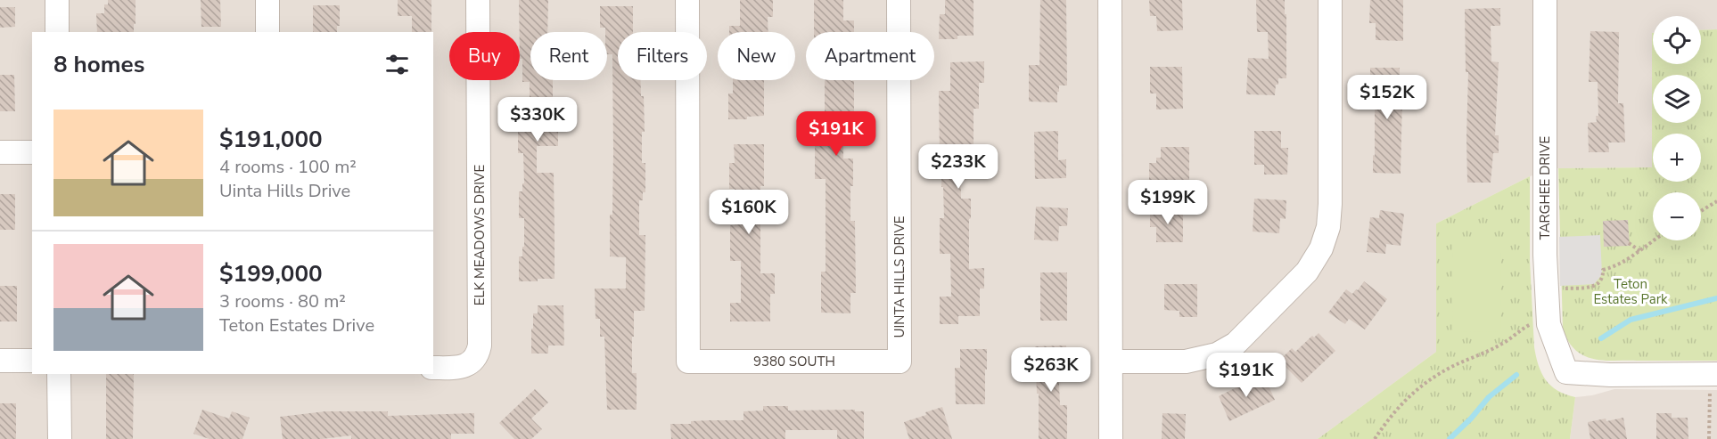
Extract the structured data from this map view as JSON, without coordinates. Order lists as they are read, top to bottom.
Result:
{
  "streets": {
    "street": [
      "TARGHEE DRIVE",
      "ELK MEADOWS DRIVE",
      "UINTA HILLS DRIVE",
      "9380 SOUTH"
    ]
  },
  "crossings": [
    ["UINTA HILLS DRIVE", "9380 SOUTH"]
  ],
  "parks": ["Teton Estates Park"],
  "page": {
    "map_buttons": ["+", "−"],
    "chip": [
      "Buy",
      "Rent",
      "Filters",
      "New",
      "Apartment"
    ],
    "heading": "8 homes",
    "price": [
      "$152K",
      "$330K",
      "$191K",
      "$233K",
      "$199K",
      "$160K",
      "$263K",
      "$191K"
    ],
    "list": [
      {
        "name": "$191,000",
        "note": "4 rooms · 100 m² · Uinta Hills Drive"
      },
      {
        "name": "$199,000",
        "note": "3 rooms · 80 m² · Teton Estates Drive"
      }
    ]
  }
}
